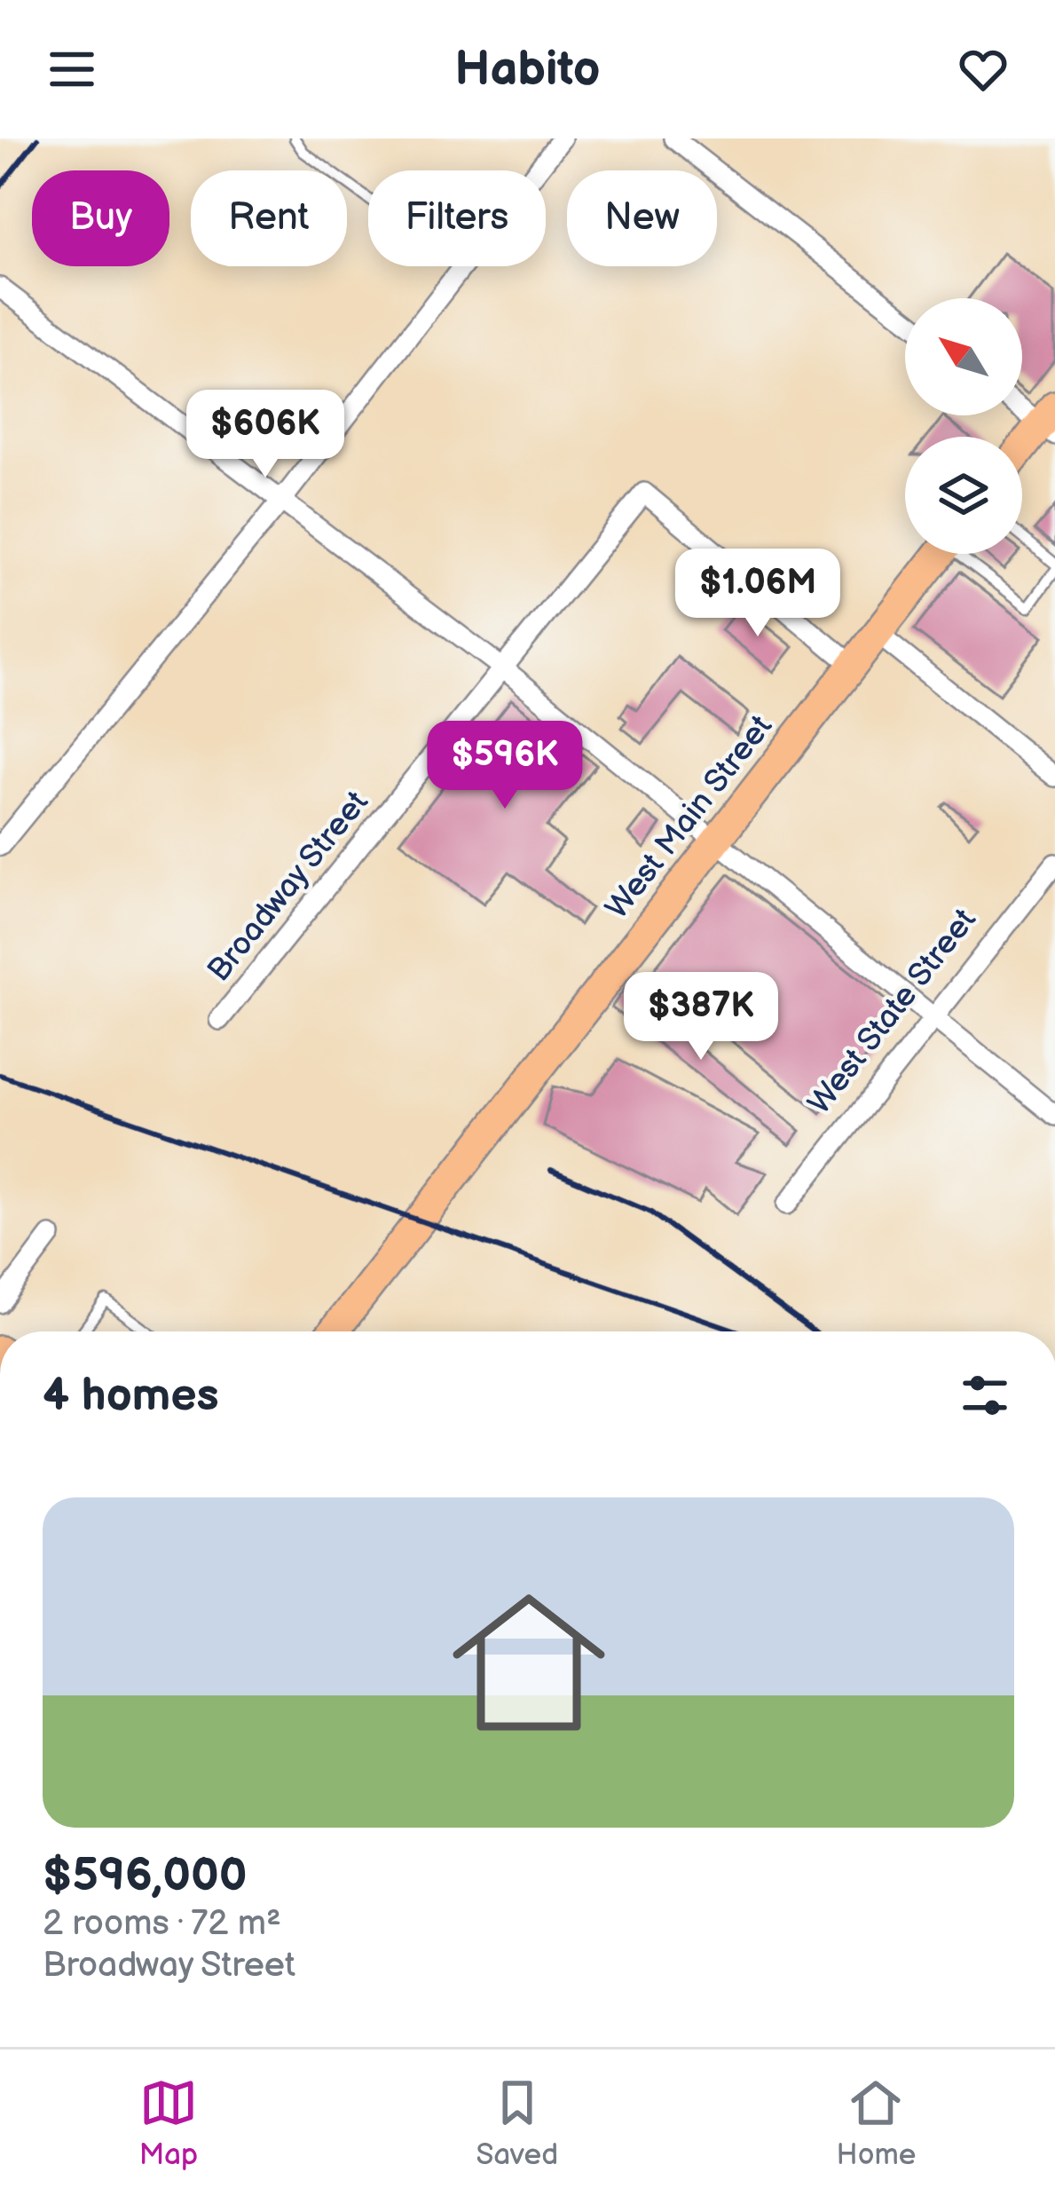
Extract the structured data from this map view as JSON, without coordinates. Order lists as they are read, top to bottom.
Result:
{
  "streets": {
    "main road": ["West Main Street"],
    "street": ["Broadway Street", "West State Street"]
  },
  "crossings": [
    ["West Main Street", "Broadway Street"]
  ],
  "north": "top left",
  "page": {
    "header": "Habito",
    "chip": [
      "Buy",
      "Rent",
      "Filters",
      "New"
    ],
    "price": [
      "$606K",
      "$1.06M",
      "$596K",
      "$387K"
    ],
    "heading": "4 homes",
    "list": [
      {
        "name": "$596,000",
        "note": "2 rooms · 72 m² · Broadway Street"
      }
    ],
    "tabs": ["Map", "Saved", "Home"]
  }
}
